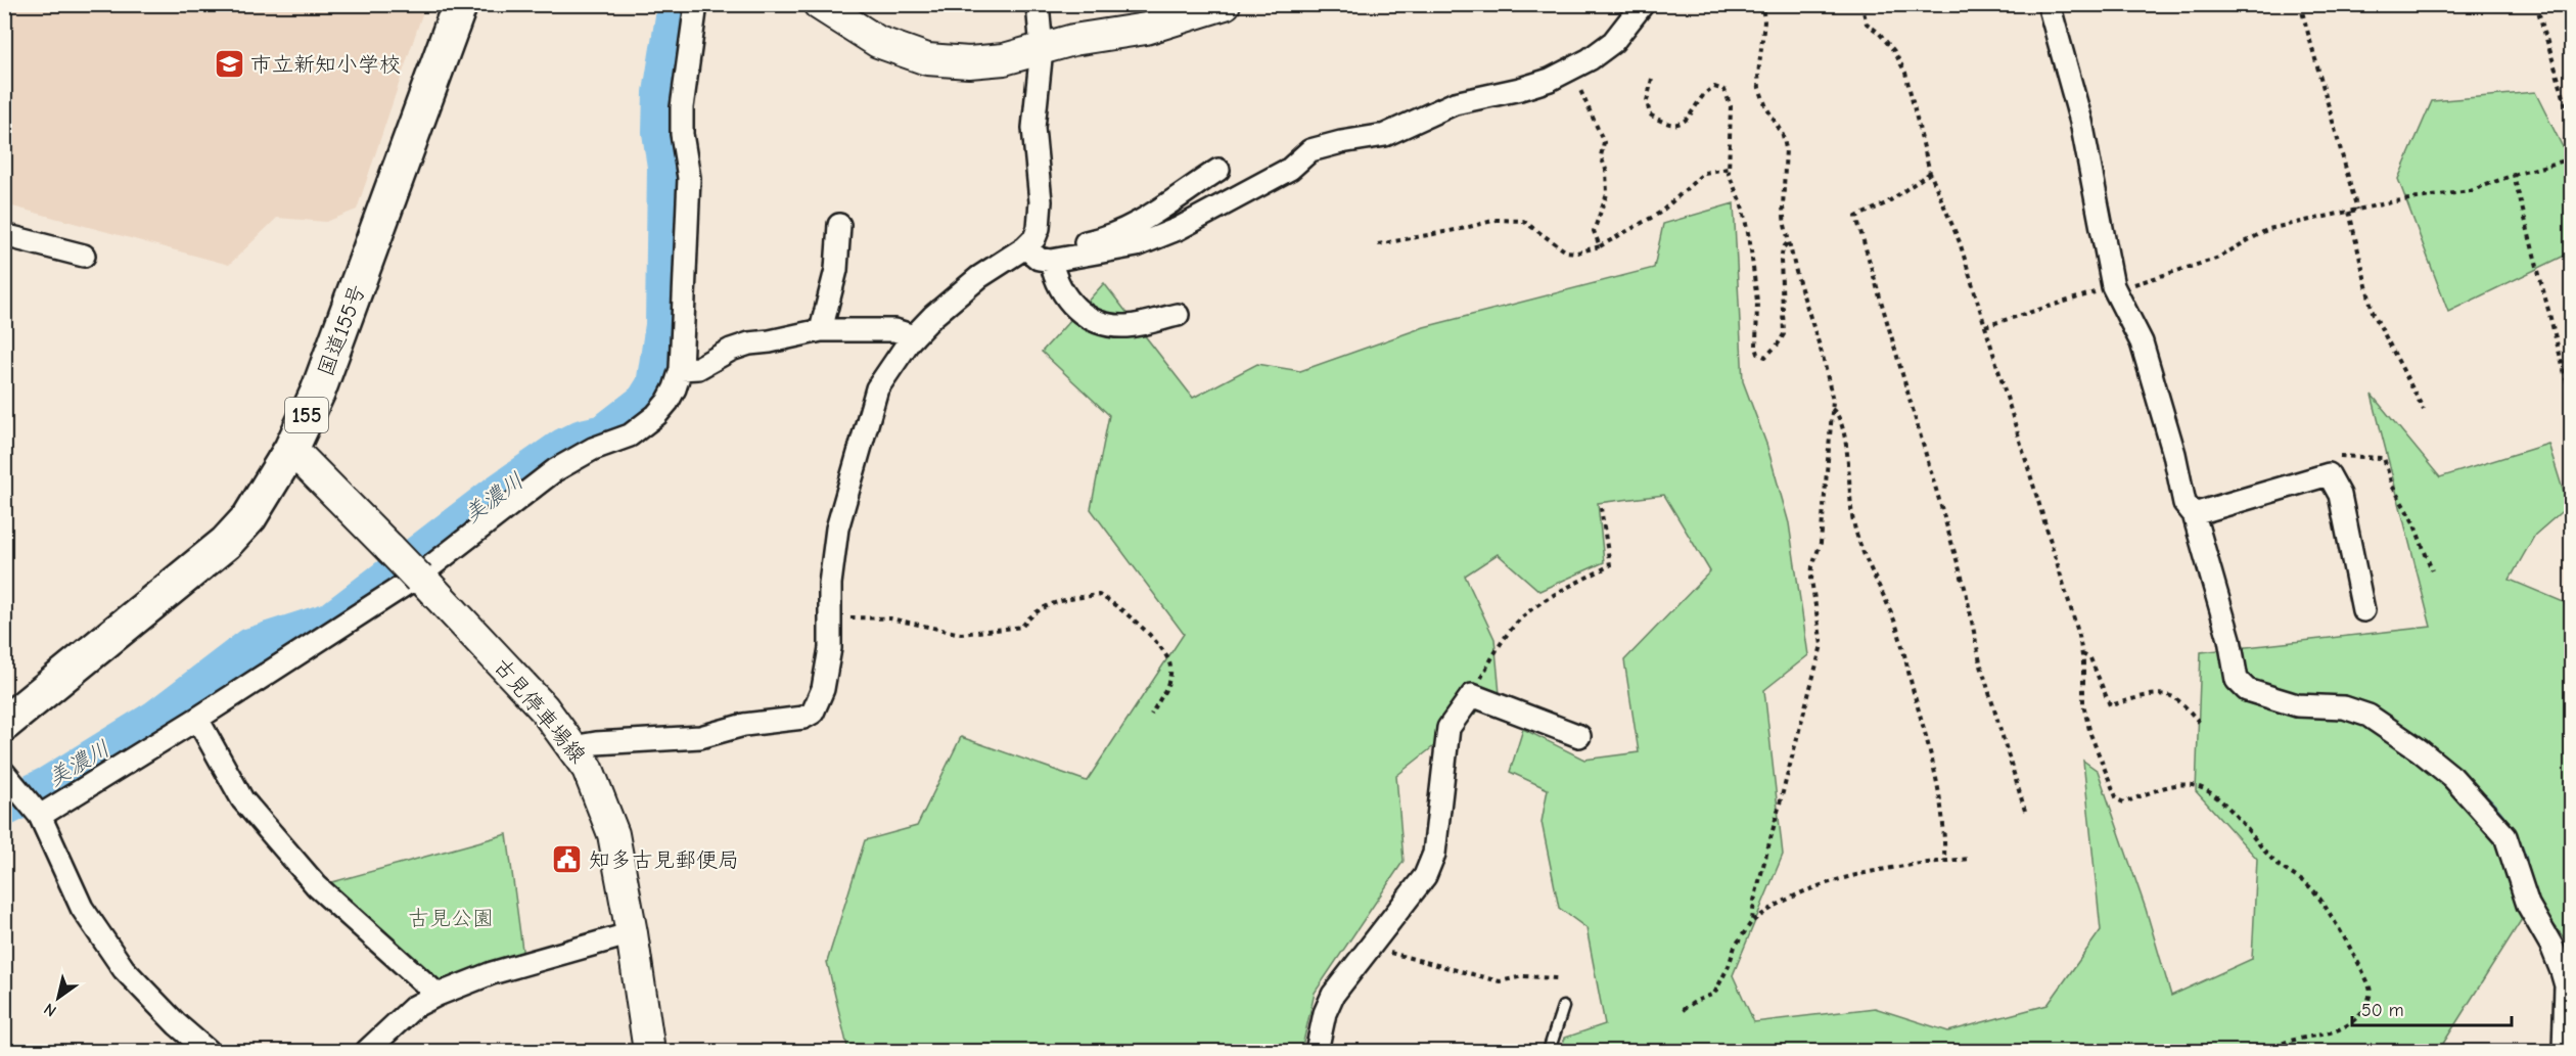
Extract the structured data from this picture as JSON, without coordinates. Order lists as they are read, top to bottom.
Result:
{
  "streets": {
    "highway": ["国道155号", "155"],
    "main road": ["古見停車場線"]
  },
  "crossings": [
    ["国道155号", "古見停車場線"]
  ],
  "water": ["美濃川"],
  "parks": ["古見公園"],
  "places": {
    "school or university": ["市立新知小学校"],
    "public building": ["知多古見郵便局"]
  },
  "scale_bar": "50 m",
  "north": "bottom left"
}
